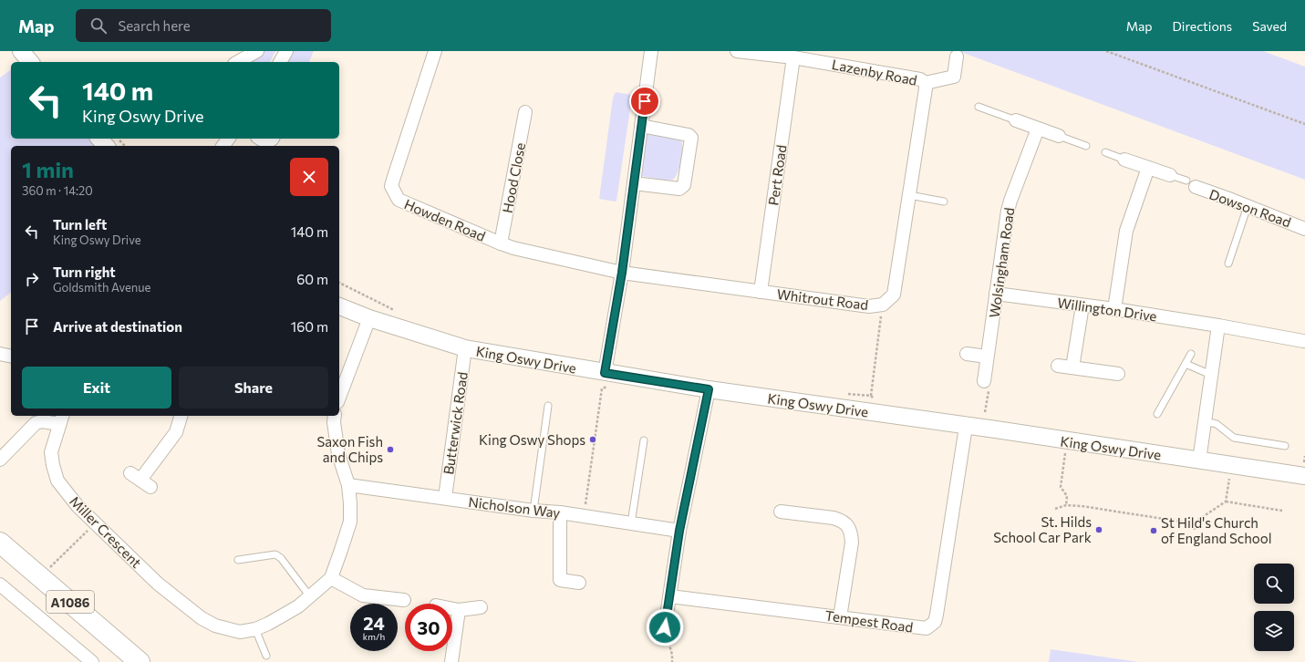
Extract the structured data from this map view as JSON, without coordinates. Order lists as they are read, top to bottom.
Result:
{
  "streets": {
    "main road": ["A1086"],
    "street": [
      "Lazenby Road",
      "Pert Road",
      "Hood Close",
      "Dowson Road",
      "Howden Road",
      "Wolsingham Road",
      "Whitrout Road",
      "Willington Drive",
      "King Oswy Drive",
      "Butterwick Road",
      "Nicholson Way",
      "Miller Crescent",
      "Tempest Road"
    ]
  },
  "crossings": [
    ["Lazenby Road", "Pert Road"],
    ["Lazenby Road", "Whitrout Road"],
    ["Pert Road", "Whitrout Road"],
    ["Hood Close", "Howden Road"],
    ["Howden Road", "Whitrout Road"],
    ["Wolsingham Road", "Willington Drive"],
    ["King Oswy Drive", "Butterwick Road"],
    ["King Oswy Drive", "Tempest Road"],
    ["Butterwick Road", "Nicholson Way"]
  ],
  "places": [
    "King Oswy Shops",
    "Saxon Fish and Chips",
    "St. Hilds School Car Park",
    "St Hild's Church of England School"
  ],
  "page": {
    "header": "Map",
    "search": "Search here",
    "nav": ["Map", "Directions", "Saved"],
    "turn": ["140 m", "King Oswy Drive"],
    "heading": ["1 min", "360 m · 14:20"],
    "list": [
      {
        "name": "Turn left",
        "note": "King Oswy Drive",
        "value": "140 m"
      },
      {
        "name": "Turn right",
        "note": "Goldsmith Avenue",
        "value": "60 m"
      },
      {
        "name": "Arrive at destination",
        "value": "160 m"
      }
    ],
    "buttons": ["Exit", "Share"],
    "speed": "24 km/h",
    "limit": "30"
  }
}
